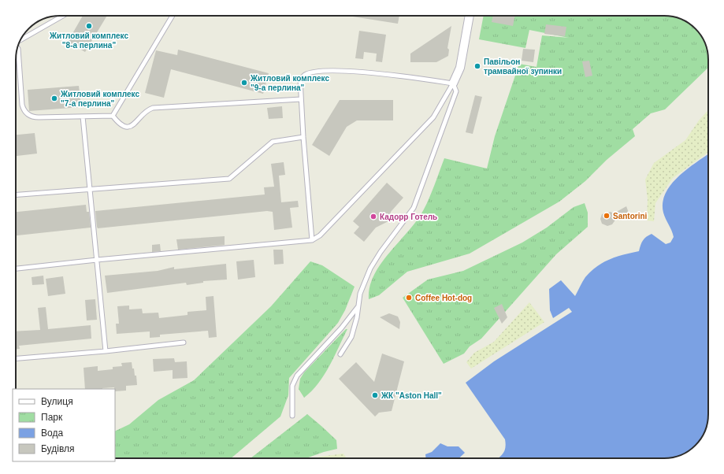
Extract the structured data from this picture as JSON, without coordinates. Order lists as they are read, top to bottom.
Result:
{
  "places": [
    "Житловий комплекс \"8-а перлина\"",
    "Павільон трамвайної зупинки",
    "Житловий комплекс \"9-а перлина\"",
    "Житловий комплекс \"7-а перлина\"",
    "Santorini",
    "Кадорр Готель",
    "Coffee Hot-dog",
    "ЖК \"Aston Hall\""
  ],
  "legend": [
    "Вулиця",
    "Парк",
    "Вода",
    "Будівля"
  ]
}
